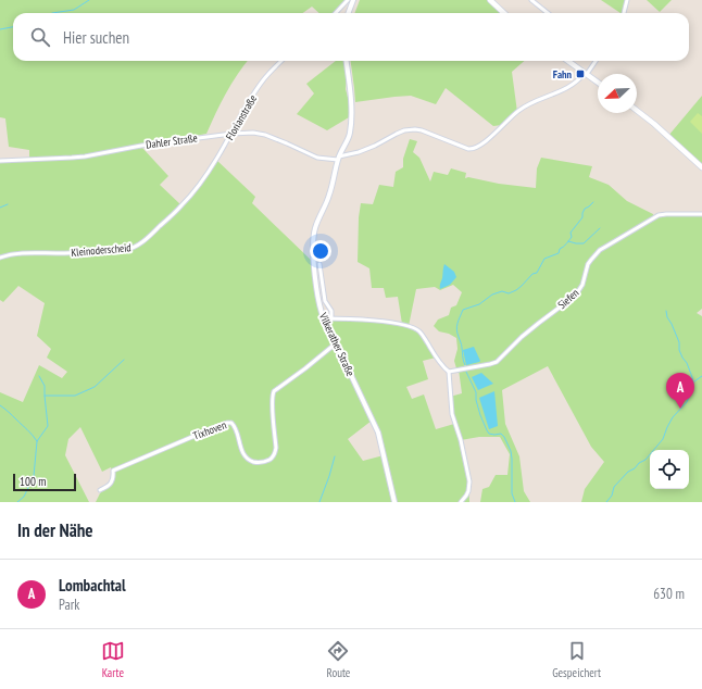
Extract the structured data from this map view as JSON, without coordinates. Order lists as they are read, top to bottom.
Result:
{
  "streets": {
    "street": [
      "Florianstraße",
      "Dahler Straße",
      "Kleinoderscheid",
      "Siefen",
      "Vilkerather Straße",
      "Tixhoven"
    ]
  },
  "crossings": [
    ["Florianstraße", "Dahler Straße"],
    ["Florianstraße", "Kleinoderscheid"],
    ["Dahler Straße", "Vilkerather Straße"],
    ["Vilkerather Straße", "Tixhoven"]
  ],
  "places": {
    "transit": ["Fahn"]
  },
  "scale_bar": "100 m",
  "north": "bottom left",
  "page": {
    "search": "Hier suchen",
    "pins": "A",
    "scale": "100 m",
    "heading": "In der Nähe",
    "list": [
      {
        "mark": "A",
        "name": "Lombachtal",
        "note": "Park",
        "value": "630 m"
      }
    ],
    "nav": ["Karte", "Route", "Gespeichert"]
  }
}
